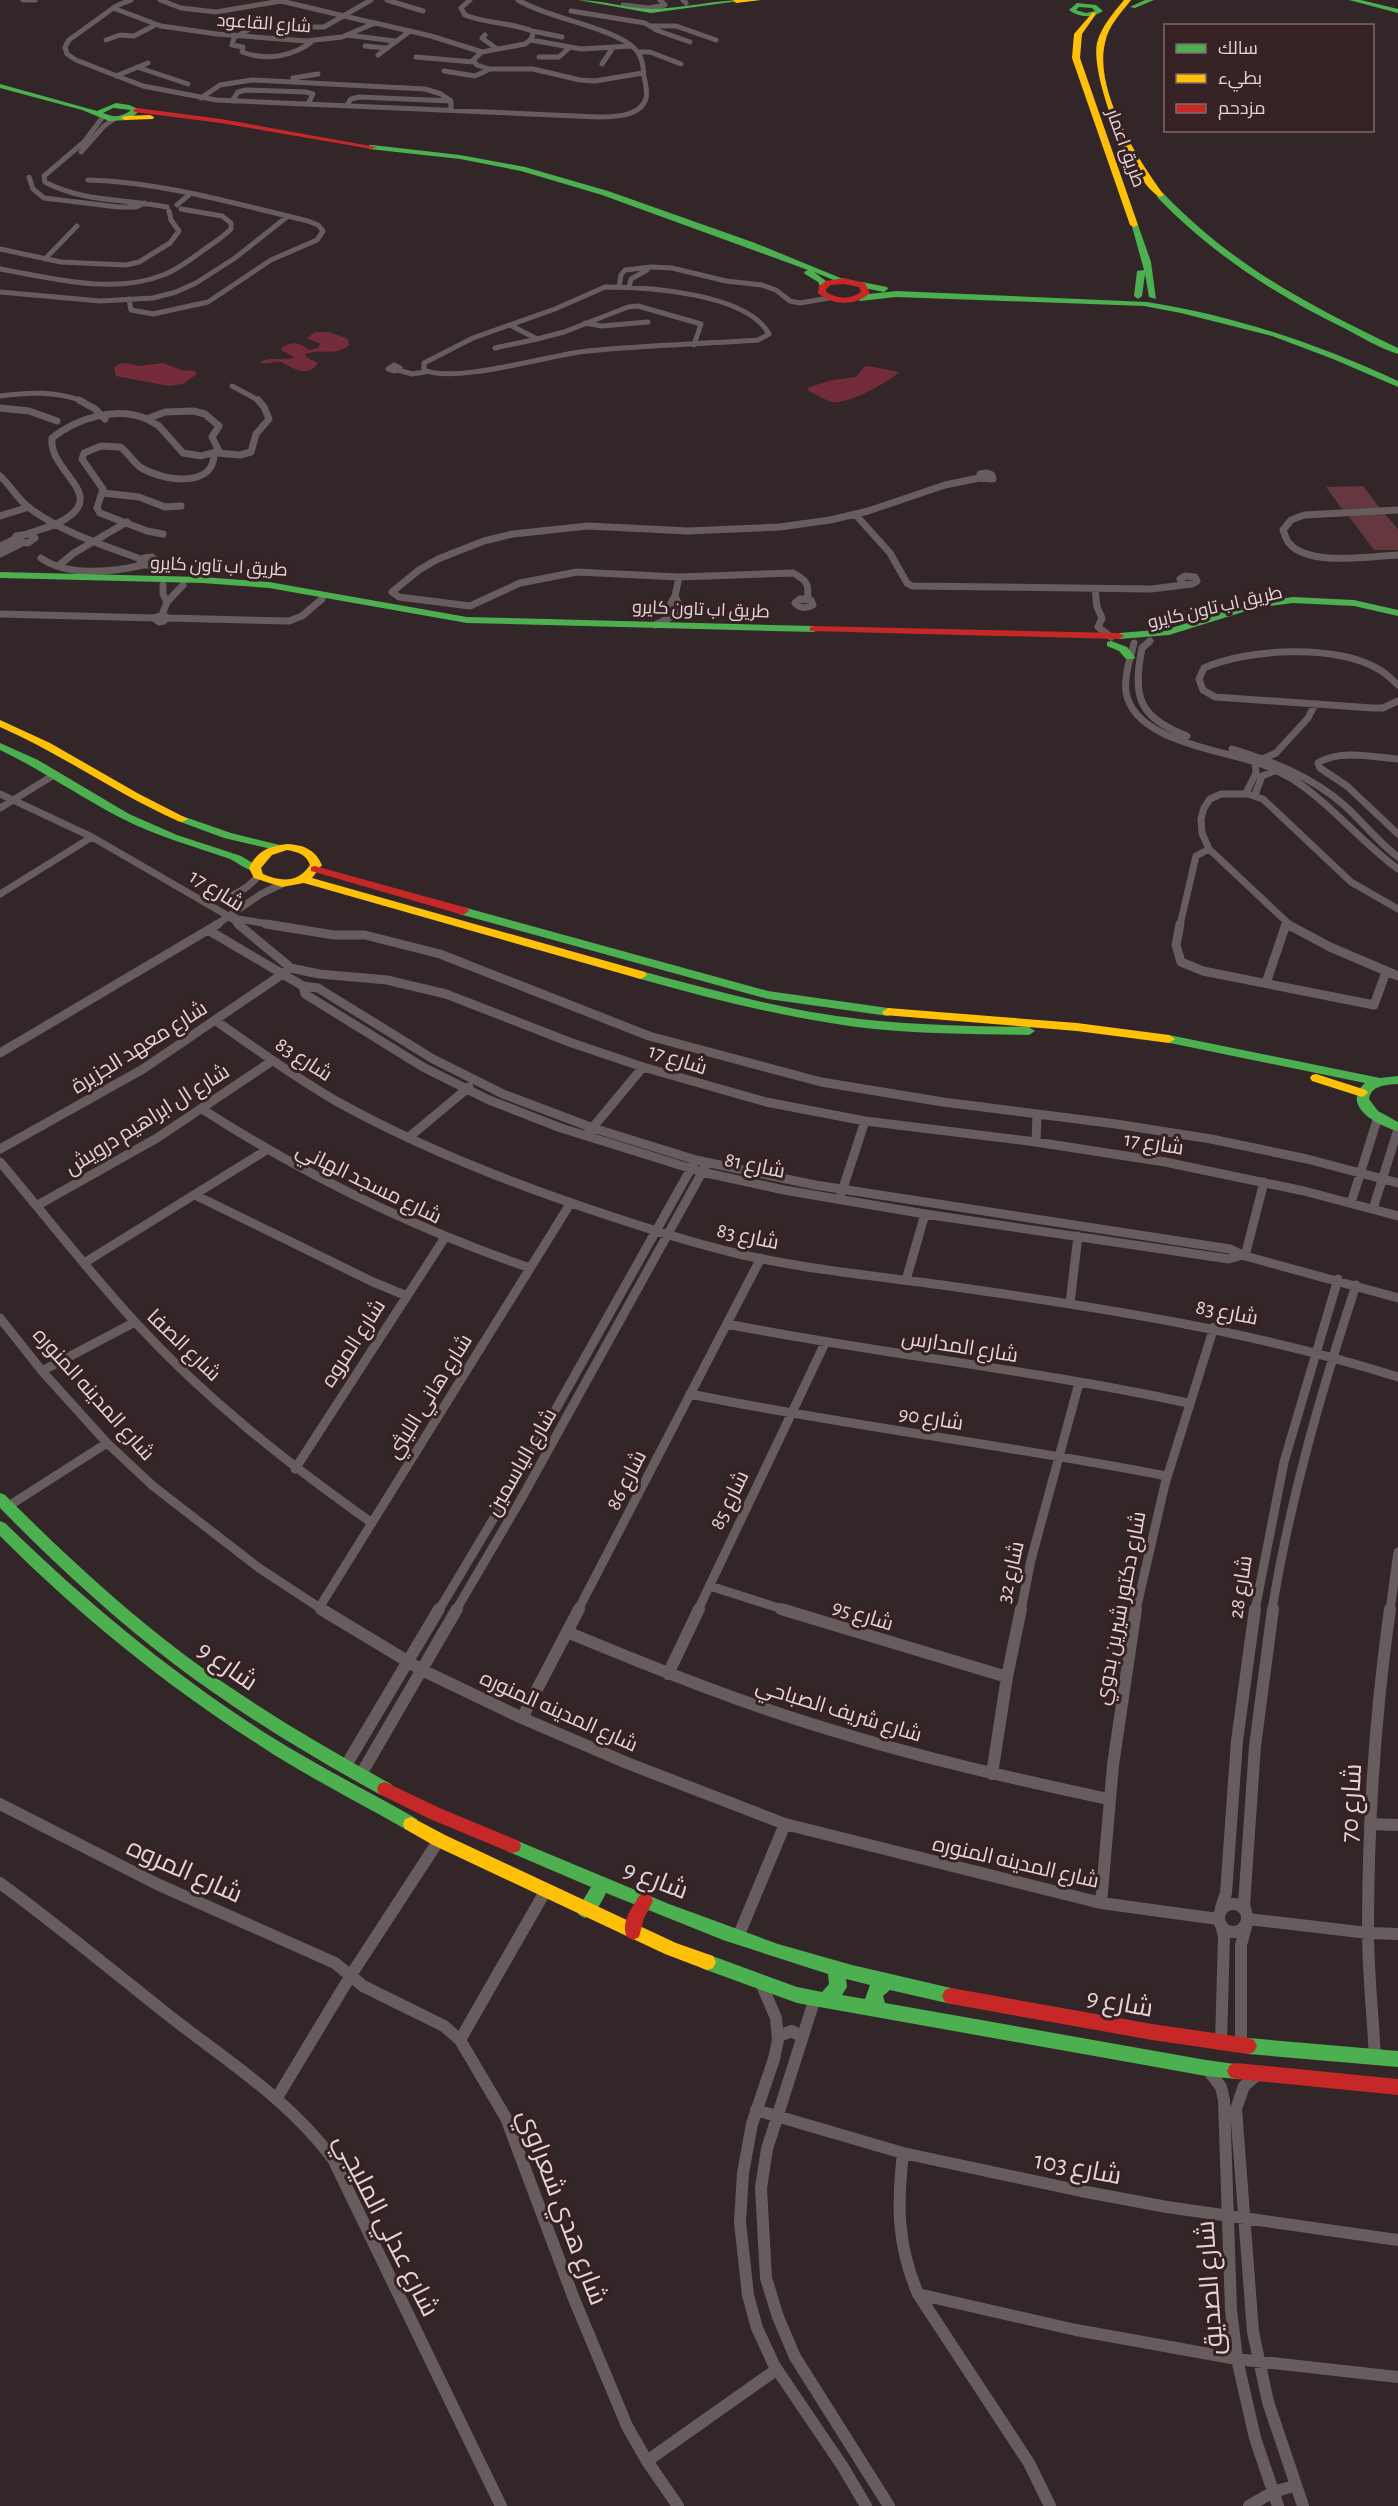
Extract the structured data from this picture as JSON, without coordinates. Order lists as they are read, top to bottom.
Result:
{
  "streets": {
    "main road": ["طريق اعمار", "طريق اب تاون كايرو", "شارع 9"],
    "street": [
      "شارع القاعود",
      "شارع 17",
      "شارع معهد الجزيرة",
      "شارع 83",
      "شارع ال ابراهيم درويش",
      "شارع 81",
      "شارع مسجد الهاني",
      "شارع المروه",
      "شارع الصفا",
      "شارع المدارس",
      "شارع المدينه المنوره",
      "شارع هاني الليثي",
      "شارع 90",
      "شارع الياسمين",
      "شارع 86",
      "شارع 85",
      "شارع 32",
      "شارع 28",
      "شارع دكتور شيرين بدوي",
      "شارع 95",
      "شارع شريف الصباحي",
      "شارع 70",
      "شارع 103",
      "شارع هدي شعراوي",
      "شارع عدلي المليجي",
      "شارع الصديق"
    ]
  },
  "crossings": [
    ["شارع 17", "شارع معهد الجزيرة"],
    ["شارع معهد الجزيرة", "شارع 83"],
    ["شارع معهد الجزيرة", "شارع 81"],
    ["شارع 83", "شارع ال ابراهيم درويش"],
    ["شارع 83", "شارع هاني الليثي"],
    ["شارع 83", "شارع الياسمين"],
    ["شارع 83", "شارع 86"],
    ["شارع 83", "شارع 28"],
    ["شارع 83", "شارع دكتور شيرين بدوي"],
    ["شارع ال ابراهيم درويش", "شارع مسجد الهاني"],
    ["شارع ال ابراهيم درويش", "شارع الصفا"],
    ["شارع 81", "شارع الياسمين"],
    ["شارع 81", "شارع 28"],
    ["شارع مسجد الهاني", "شارع المروه"],
    ["شارع مسجد الهاني", "شارع هاني الليثي"],
    ["شارع المروه", "شارع الصفا"],
    ["شارع المروه", "شارع هدي شعراوي"],
    ["شارع الصفا", "شارع هاني الليثي"],
    ["شارع المدارس", "شارع 86"],
    ["شارع المدارس", "شارع 85"],
    ["شارع المدارس", "شارع 32"],
    ["شارع المدارس", "شارع دكتور شيرين بدوي"],
    ["شارع المدينه المنوره", "شارع هاني الليثي"],
    ["شارع المدينه المنوره", "شارع الياسمين"],
    ["شارع المدينه المنوره", "شارع 86"],
    ["شارع المدينه المنوره", "شارع 28"],
    ["شارع المدينه المنوره", "شارع دكتور شيرين بدوي"],
    ["شارع 90", "شارع 86"],
    ["شارع 90", "شارع 85"],
    ["شارع 90", "شارع 32"],
    ["شارع 90", "شارع دكتور شيرين بدوي"],
    ["شارع الياسمين", "شارع 9"],
    ["شارع 86", "شارع شريف الصباحي"],
    ["شارع 85", "شارع 95"],
    ["شارع 85", "شارع شريف الصباحي"],
    ["شارع 32", "شارع 95"],
    ["شارع 32", "شارع شريف الصباحي"],
    ["شارع 28", "شارع 9"],
    ["شارع دكتور شيرين بدوي", "شارع شريف الصباحي"],
    ["شارع 9", "شارع 70"],
    ["شارع 9", "شارع الصديق"],
    ["شارع 103", "شارع الصديق"]
  ],
  "legend": ["سالك", "بطيء", "مزدحم"]
}
